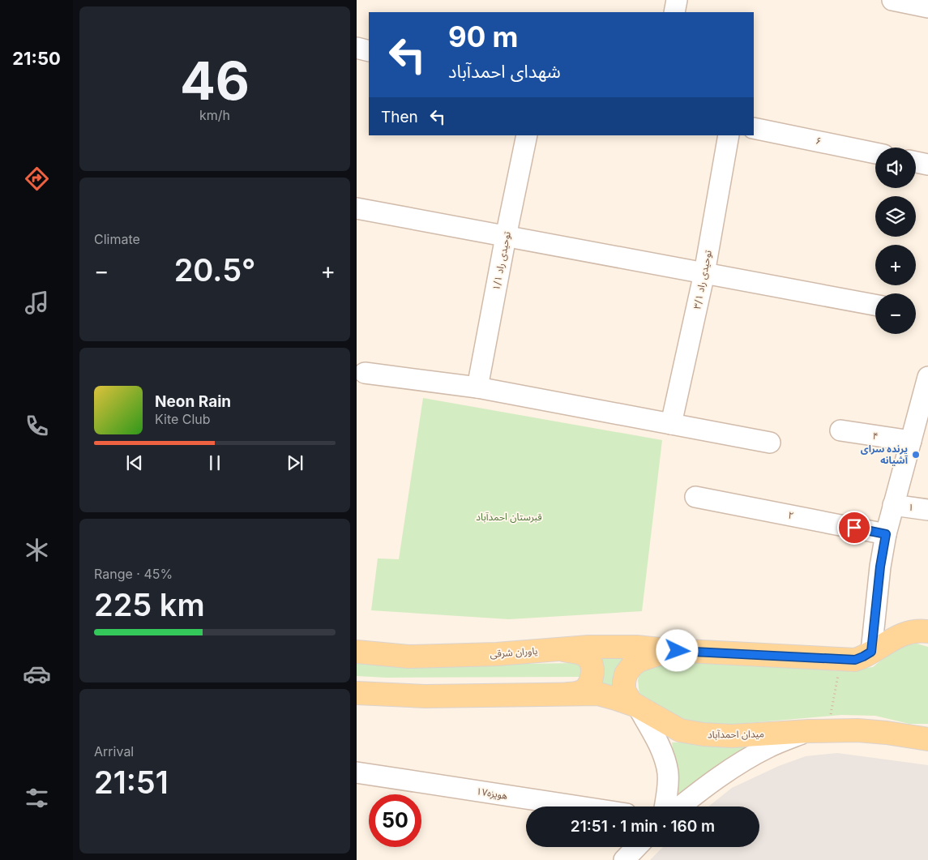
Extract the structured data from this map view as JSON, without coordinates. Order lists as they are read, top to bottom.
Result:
{
  "streets": {
    "main road": ["یاوران شرقی", "میدان احمدآباد"],
    "street": [
      "۶",
      "۱/۱ توحیدی راد",
      "۳/۱ توحیدی راد",
      "۴",
      "۱",
      "۲",
      "هویزه۱۷"
    ]
  },
  "crossings": [
    ["یاوران شرقی", "میدان احمدآباد"]
  ],
  "parks": ["قبرستان احمدآباد"],
  "places": ["پرنده سرای آشیانه"],
  "page": {
    "tabs": "21:50",
    "tile": [
      ["46", "km/h"],
      "Climate",
      ["Range · 45%", "225 km"],
      ["Arrival", "21:51"]
    ],
    "turn": ["90 m", "شهدای احمدآباد"],
    "then": "Then",
    "map_buttons": ["+", "−"],
    "heat": ["−", "20.5°", "+"],
    "song": ["Neon Rain", "Kite Club"],
    "limit": "50",
    "trip": "21:51 · 1 min · 160 m"
  }
}
